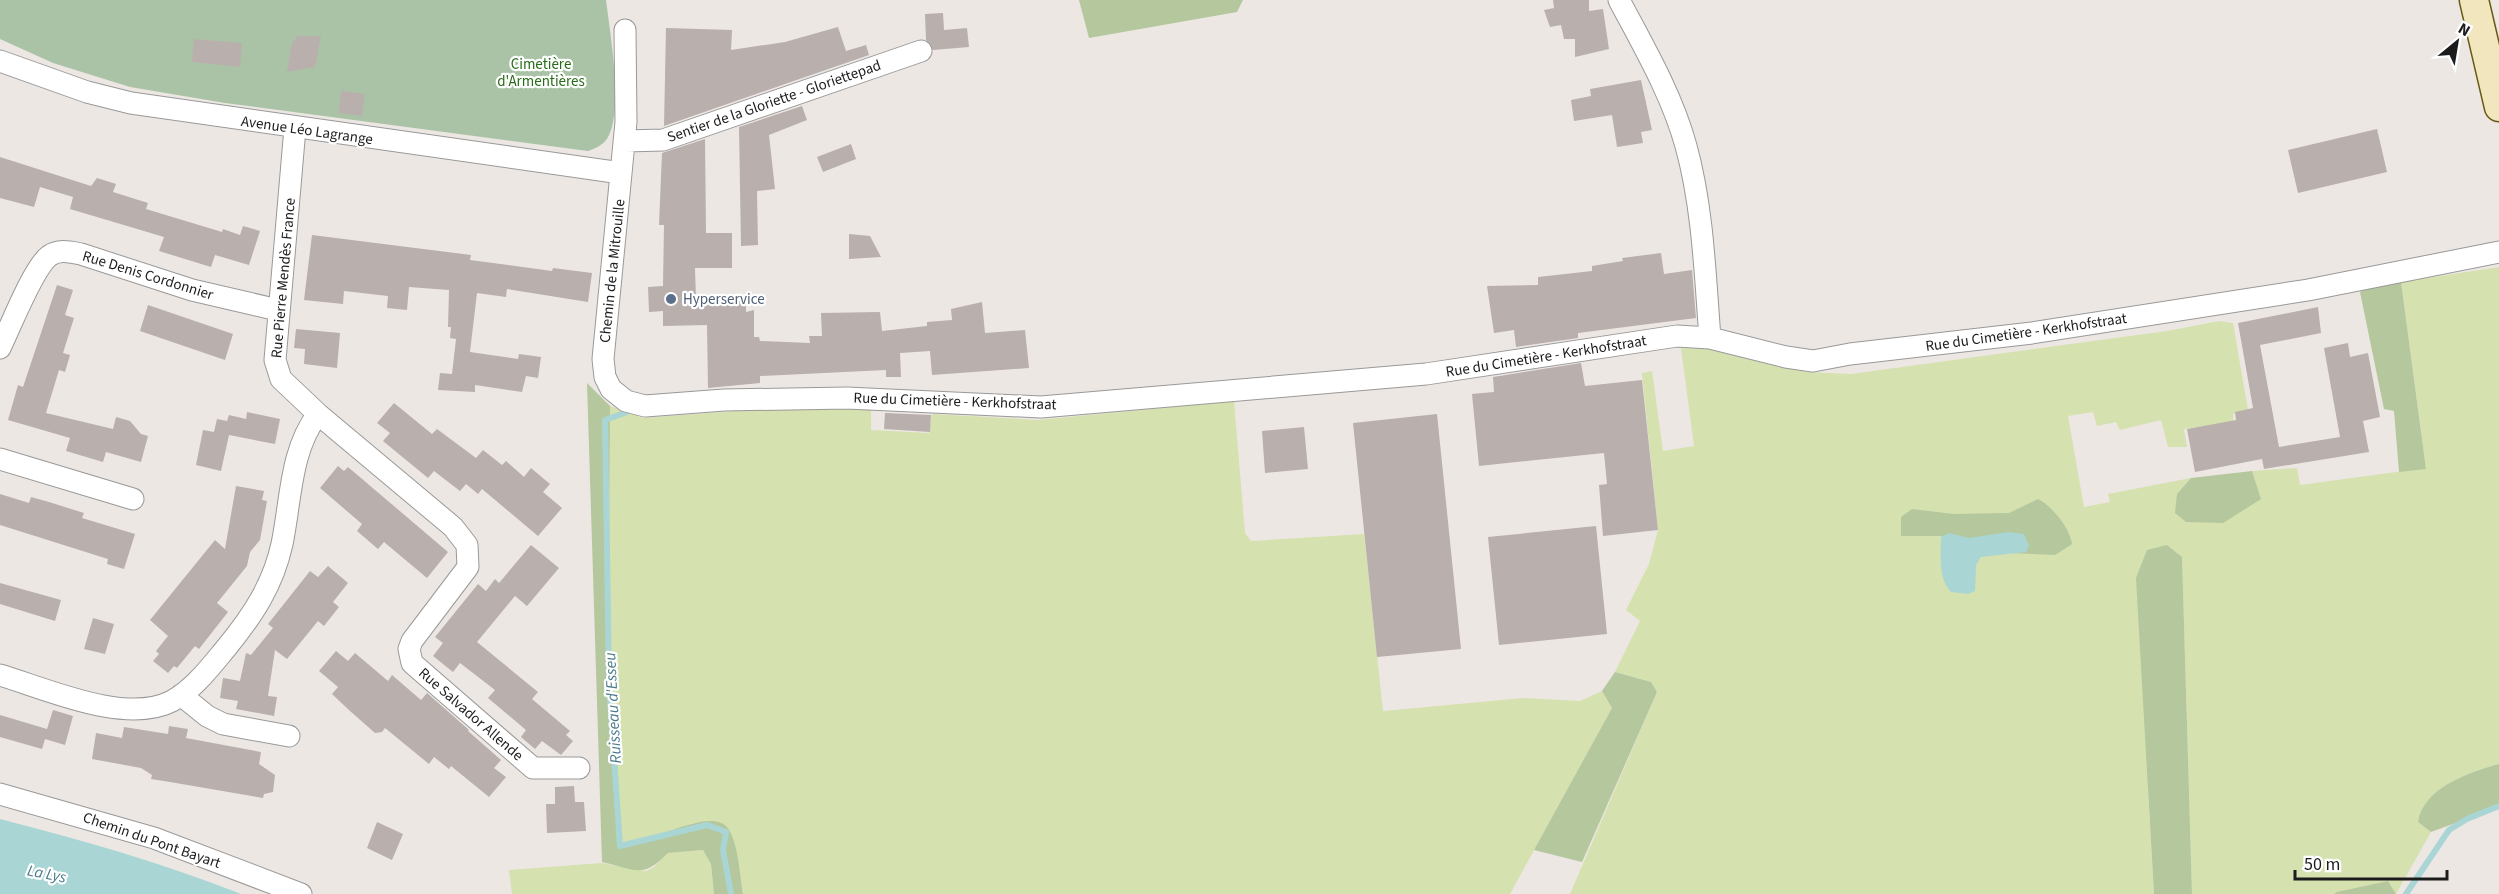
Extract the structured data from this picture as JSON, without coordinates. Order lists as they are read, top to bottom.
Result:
{
  "streets": {
    "street": [
      "Sentier de la Gloriette - Gloriettepad",
      "Avenue Léo Lagrange",
      "Chemin de la Mitrouille",
      "Rue Denis Cordonnier",
      "Rue Pierre Mendès France",
      "Rue du Cimetière - Kerkhofstraat",
      "Rue Salvador Allende",
      "Chemin du Pont Bayart"
    ]
  },
  "crossings": [
    ["Avenue Léo Lagrange", "Chemin de la Mitrouille"],
    ["Avenue Léo Lagrange", "Rue Pierre Mendès France"],
    ["Chemin de la Mitrouille", "Rue du Cimetière - Kerkhofstraat"],
    ["Rue Denis Cordonnier", "Rue Pierre Mendès France"],
    ["Rue Pierre Mendès France", "Rue Salvador Allende"]
  ],
  "water": ["Ruisseau d'Esseu", "La Lys"],
  "parks": ["Cimetière d'Armentières"],
  "places": ["Hyperservice"],
  "scale_bar": "50 m",
  "north": "top right"
}
